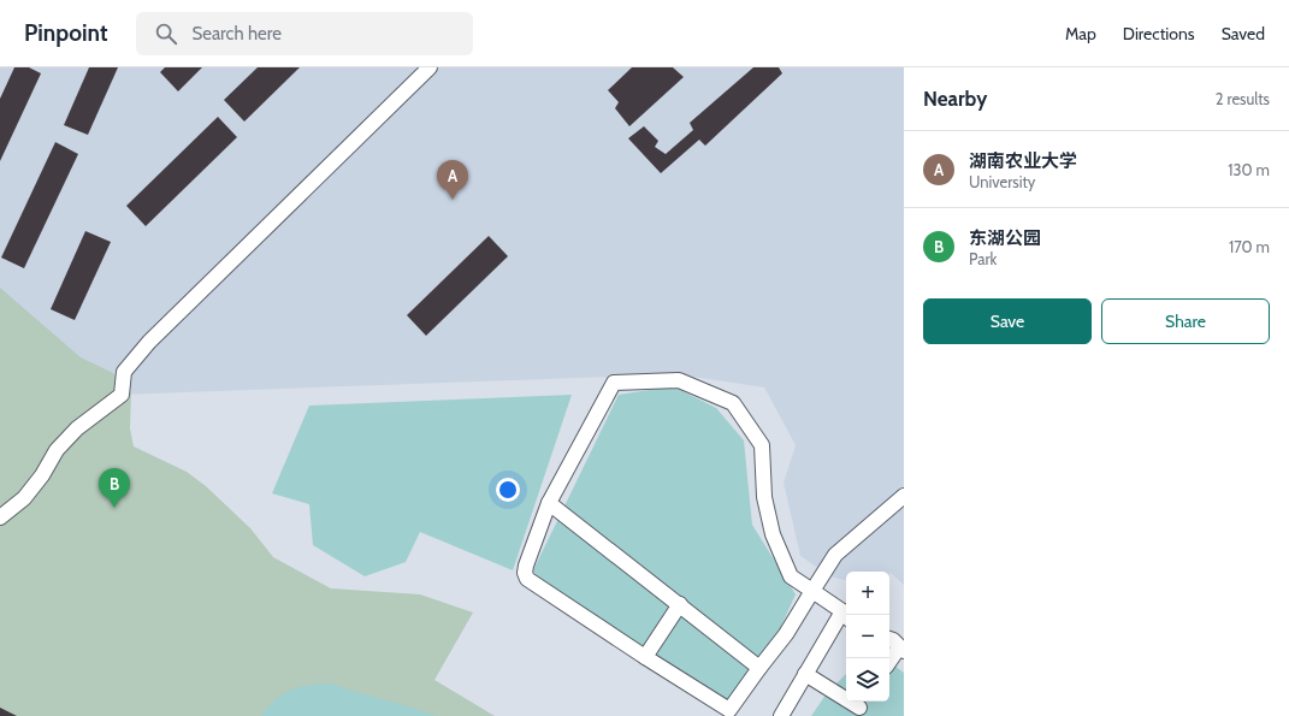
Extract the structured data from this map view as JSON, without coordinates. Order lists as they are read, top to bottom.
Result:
{
  "page": {
    "header": "Pinpoint",
    "search": "Search here",
    "nav": ["Map", "Directions", "Saved"],
    "heading": ["Nearby", "2 results"],
    "list": [
      {
        "mark": "A",
        "name": "湖南农业大学",
        "note": "University",
        "value": "130 m"
      },
      {
        "mark": "B",
        "name": "东湖公园",
        "note": "Park",
        "value": "170 m"
      }
    ],
    "pins": ["A", "B"],
    "buttons": ["Save", "Share"],
    "map_buttons": ["+", "−"]
  }
}
